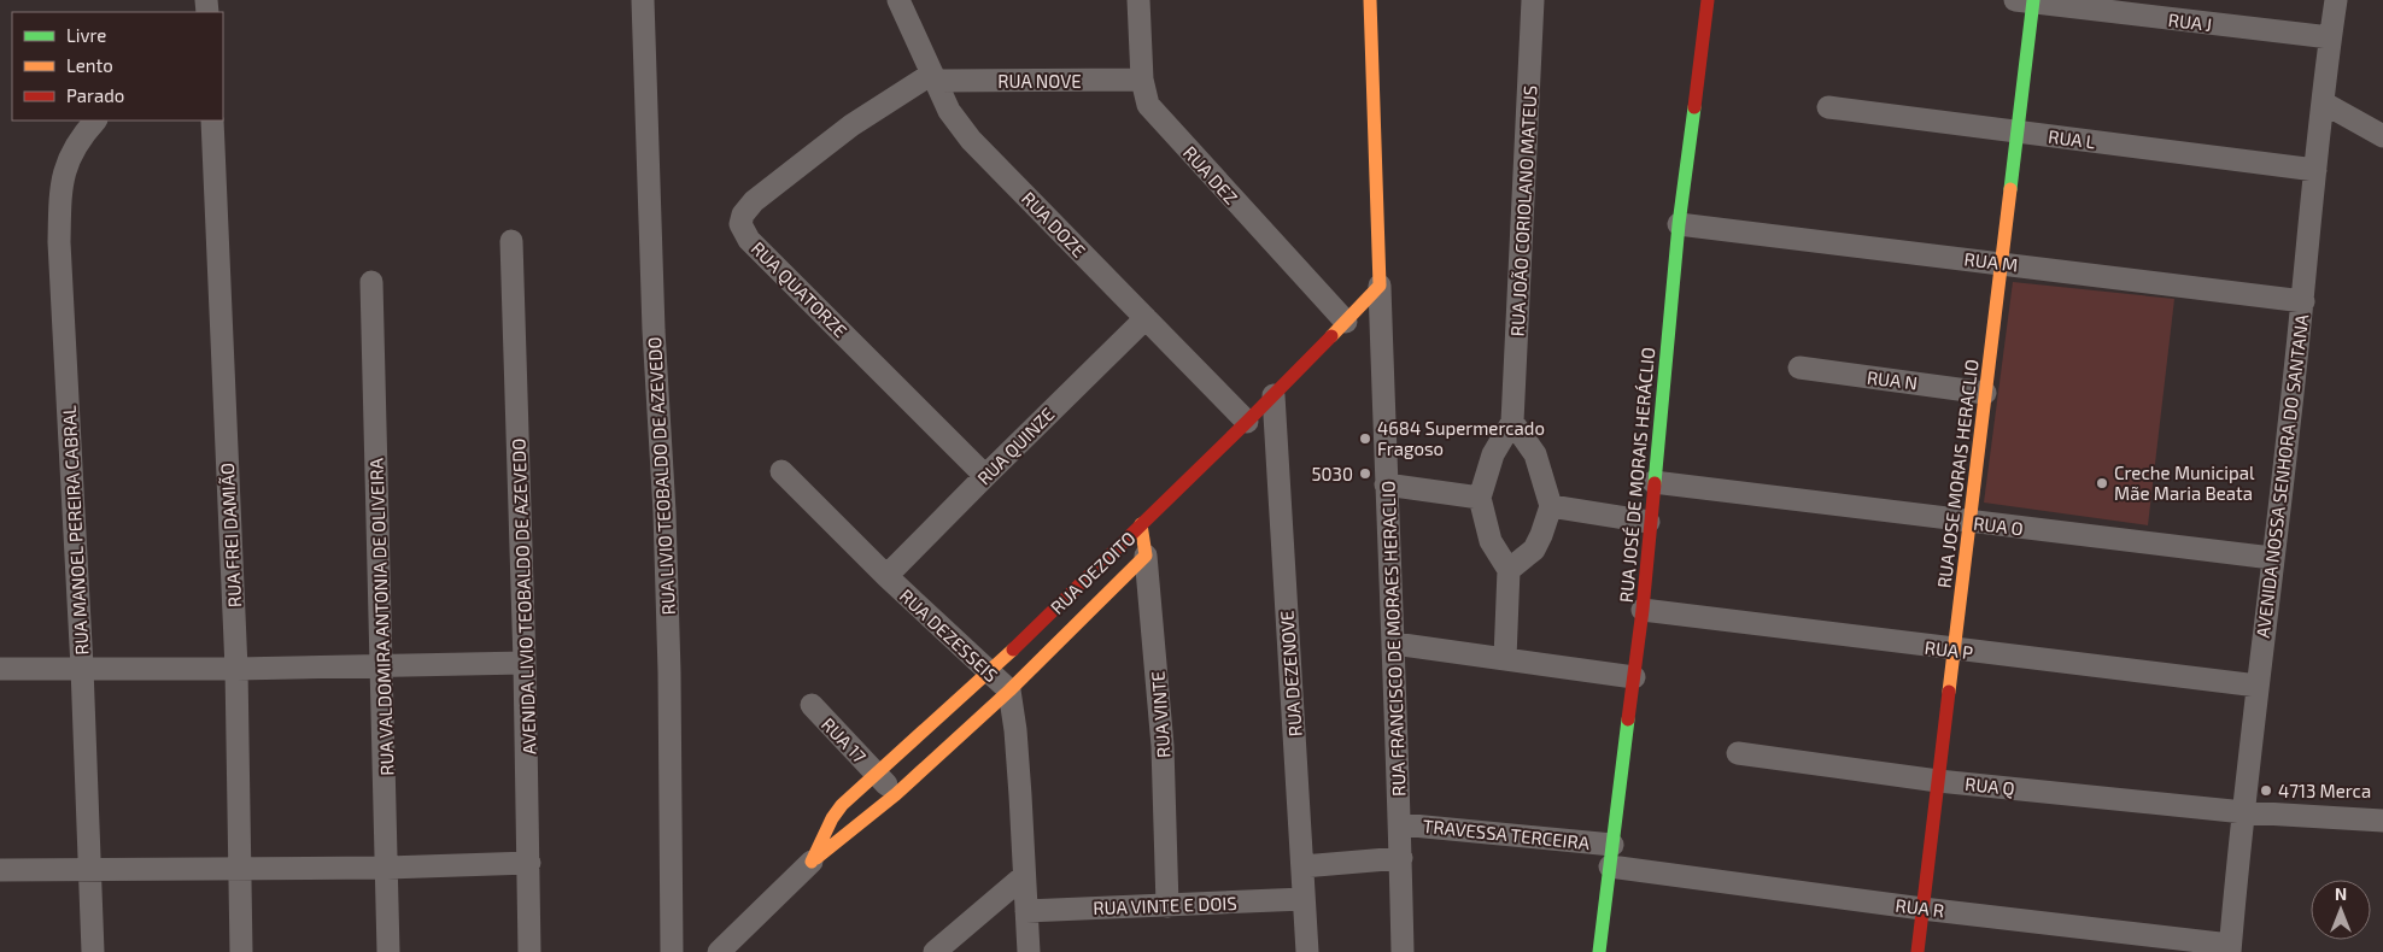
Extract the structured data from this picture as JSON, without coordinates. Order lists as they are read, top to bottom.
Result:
{
  "streets": {
    "street": [
      "RUA J",
      "RUA NOVE",
      "RUA L",
      "RUA DEZ",
      "RUA JOÃO CORIOLANO MATEUS",
      "RUA DOZE",
      "RUA M",
      "RUA QUATORZE",
      "RUA N",
      "RUA QUINZE",
      "RUA JOSE MORAIS HERACLIO",
      "RUA JOSÉ DE MORAIS HERÁCLIO",
      "RUA LIVIO TEOBALDO DE AZEVEDO",
      "AVENIDA NOSSA SENHORA DO SANTANA",
      "RUA O",
      "RUA MANOEL PEREIRA CABRAL",
      "RUA FREI DAMIÃO",
      "RUA DEZOITO",
      "AVENIDA LIVIO TEOBALDO DE AZEVEDO",
      "RUA VALDOMIRA ANTONIA DE OLIVEIRA",
      "RUA DEZESSEIS",
      "RUA FRANCISCO DE MORAES HERACLIO",
      "RUA P",
      "RUA DEZENOVE",
      "RUA VINTE",
      "RUA 17",
      "RUA Q",
      "TRAVESSA TERCEIRA",
      "RUA VINTE E DOIS",
      "RUA R"
    ]
  },
  "crossings": [
    ["RUA J", "RUA JOSE MORAIS HERACLIO"],
    ["RUA J", "AVENIDA NOSSA SENHORA DO SANTANA"],
    ["RUA NOVE", "RUA DEZ"],
    ["RUA NOVE", "RUA DOZE"],
    ["RUA NOVE", "RUA QUATORZE"],
    ["RUA L", "RUA JOSE MORAIS HERACLIO"],
    ["RUA L", "AVENIDA NOSSA SENHORA DO SANTANA"],
    ["RUA DEZ", "RUA DEZOITO"],
    ["RUA DOZE", "RUA QUATORZE"],
    ["RUA DOZE", "RUA QUINZE"],
    ["RUA DOZE", "RUA DEZOITO"],
    ["RUA M", "RUA JOSE MORAIS HERACLIO"],
    ["RUA M", "RUA JOSÉ DE MORAIS HERÁCLIO"],
    ["RUA M", "AVENIDA NOSSA SENHORA DO SANTANA"],
    ["RUA QUATORZE", "RUA QUINZE"],
    ["RUA N", "RUA JOSE MORAIS HERACLIO"],
    ["RUA QUINZE", "RUA DEZESSEIS"],
    ["RUA JOSE MORAIS HERACLIO", "RUA O"],
    ["RUA JOSE MORAIS HERACLIO", "RUA P"],
    ["RUA JOSE MORAIS HERACLIO", "RUA Q"],
    ["RUA JOSE MORAIS HERACLIO", "RUA R"],
    ["RUA JOSÉ DE MORAIS HERÁCLIO", "RUA O"],
    ["RUA JOSÉ DE MORAIS HERÁCLIO", "RUA P"],
    ["RUA JOSÉ DE MORAIS HERÁCLIO", "TRAVESSA TERCEIRA"],
    ["RUA JOSÉ DE MORAIS HERÁCLIO", "RUA R"],
    ["AVENIDA NOSSA SENHORA DO SANTANA", "RUA O"],
    ["AVENIDA NOSSA SENHORA DO SANTANA", "RUA P"],
    ["AVENIDA NOSSA SENHORA DO SANTANA", "RUA Q"],
    ["AVENIDA NOSSA SENHORA DO SANTANA", "RUA R"],
    ["RUA DEZOITO", "RUA DEZESSEIS"],
    ["RUA DEZOITO", "RUA FRANCISCO DE MORAES HERACLIO"],
    ["RUA DEZOITO", "RUA DEZENOVE"],
    ["RUA DEZOITO", "RUA VINTE"],
    ["RUA DEZOITO", "RUA 17"],
    ["RUA DEZESSEIS", "RUA VINTE E DOIS"],
    ["RUA FRANCISCO DE MORAES HERACLIO", "TRAVESSA TERCEIRA"],
    ["RUA DEZENOVE", "RUA VINTE E DOIS"],
    ["RUA VINTE", "RUA VINTE E DOIS"],
    ["TRAVESSA TERCEIRA", "RUA R"]
  ],
  "places": [
    "4684 Supermercado Fragoso",
    "5030",
    "Creche Municipal Mãe Maria Beata",
    "4713 Merca"
  ],
  "legend": ["Livre", "Lento", "Parado"],
  "north": "top"
}
